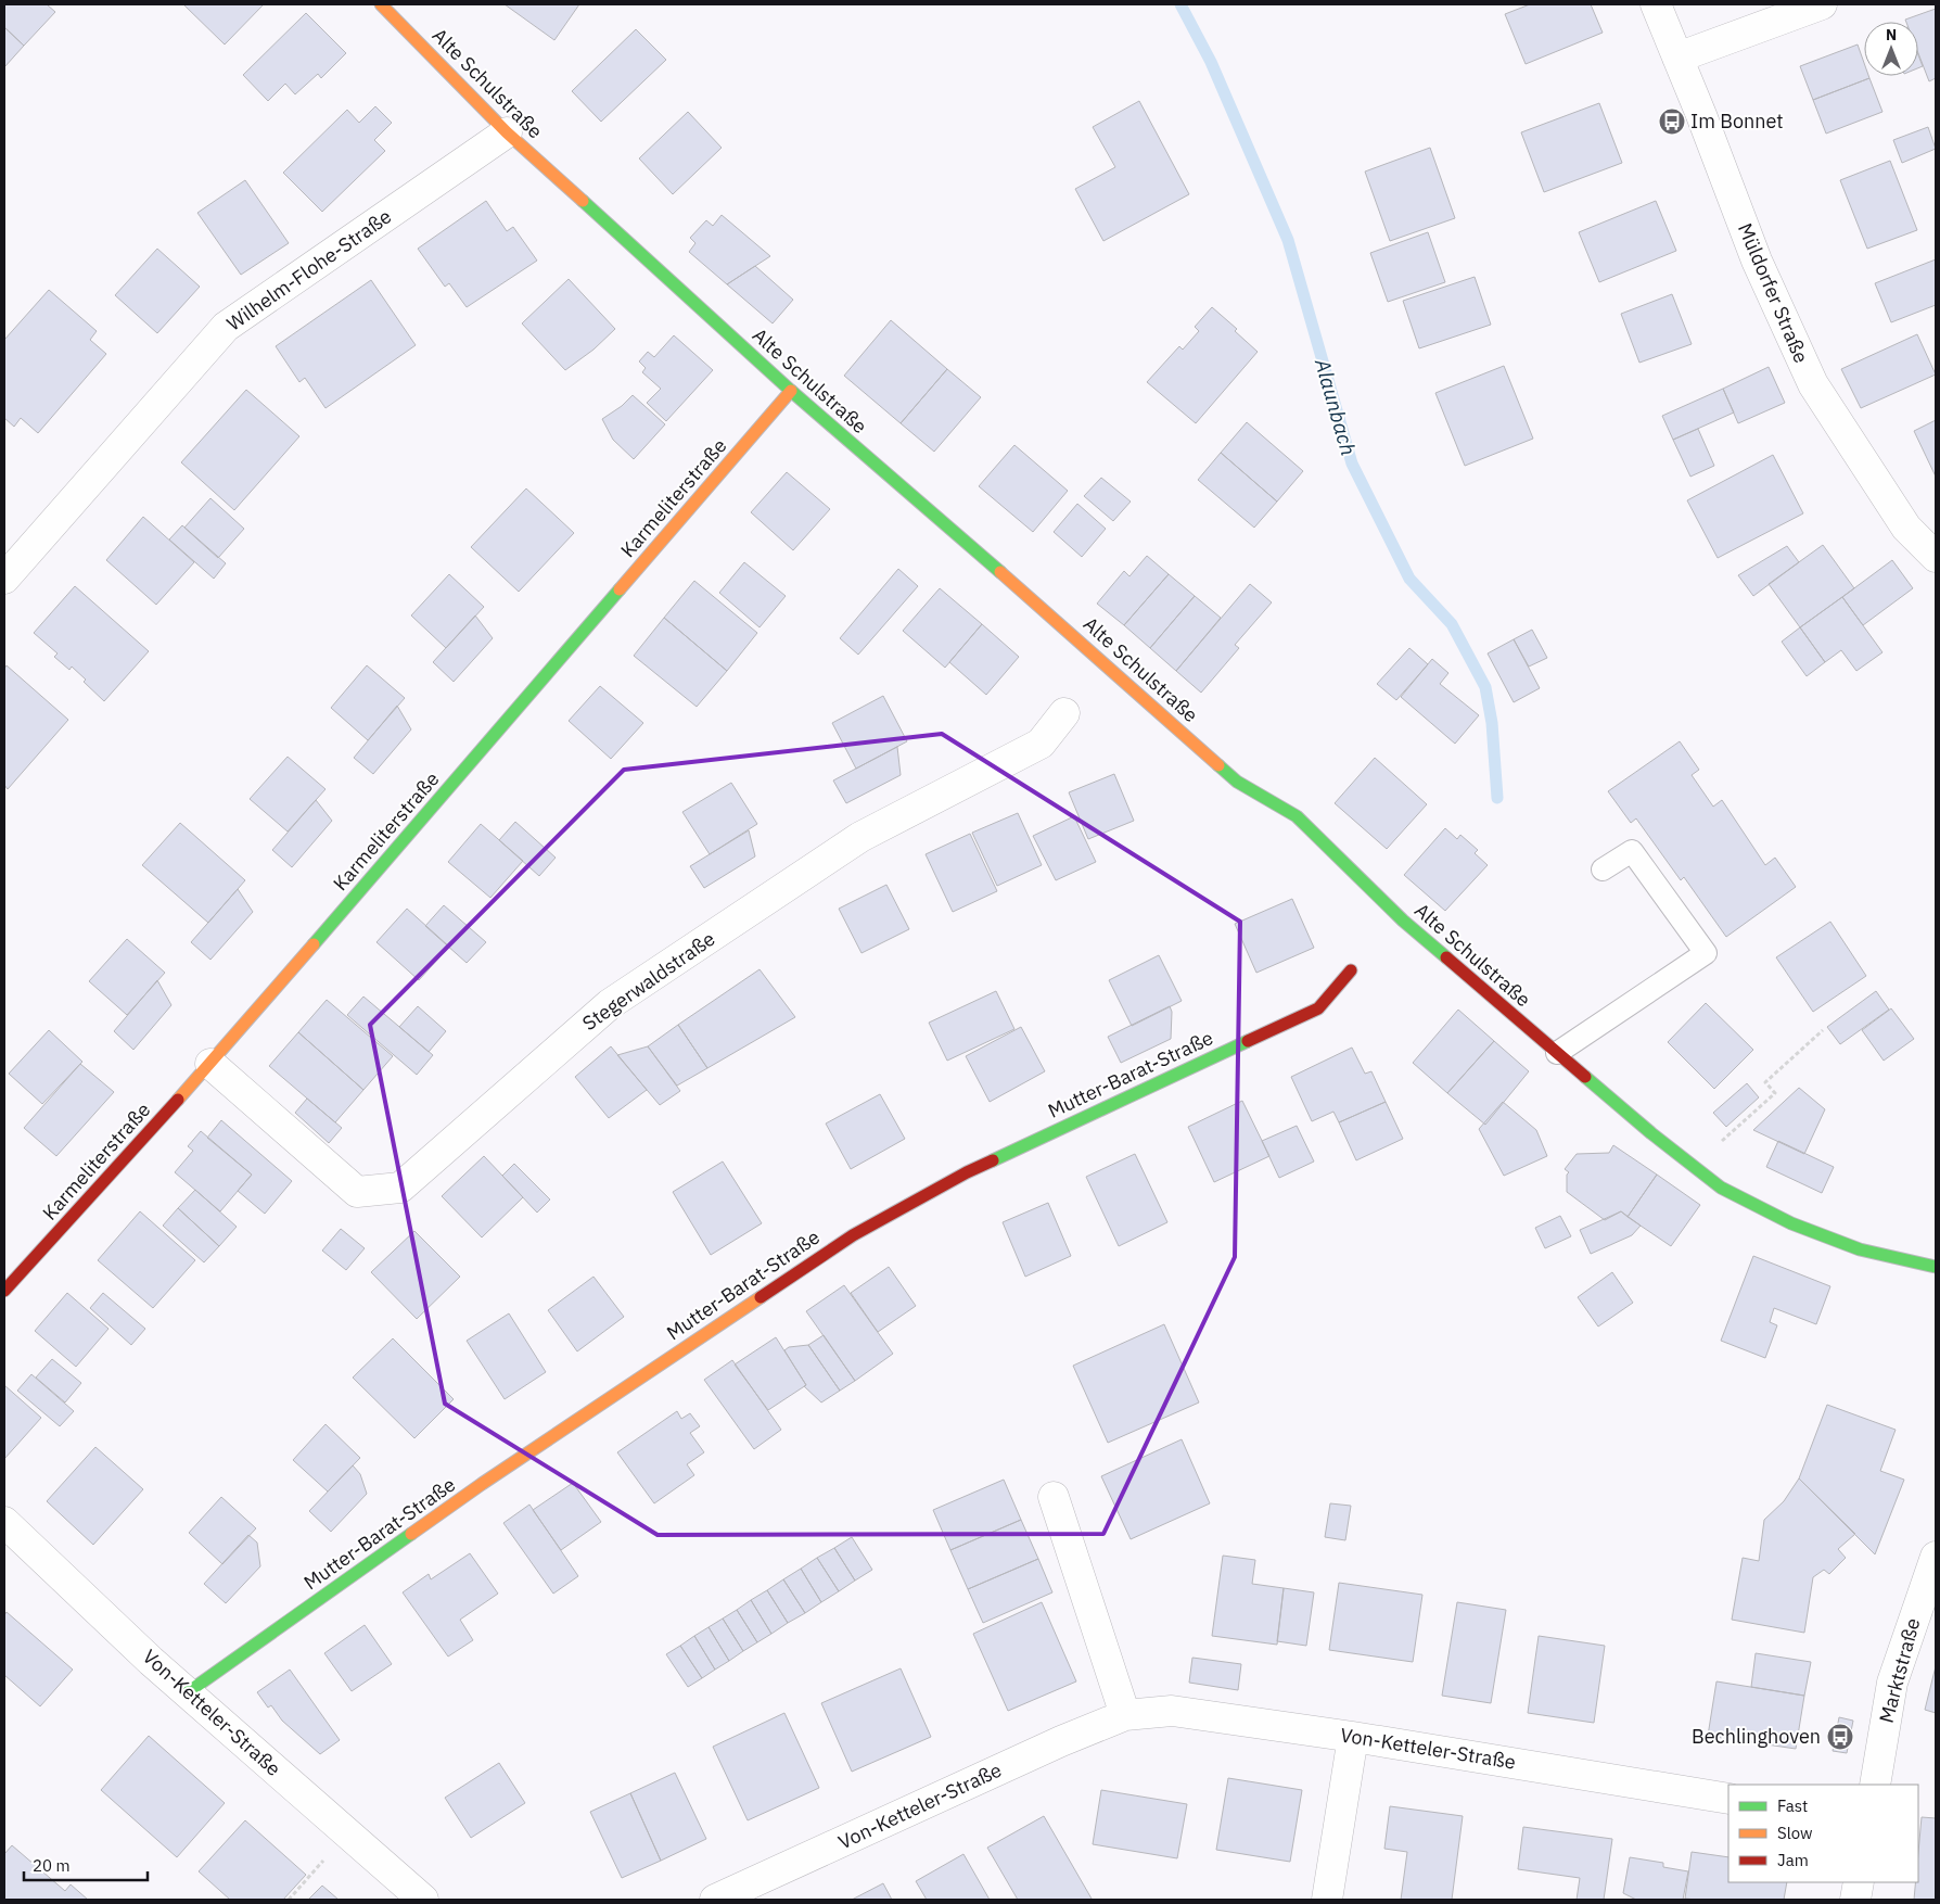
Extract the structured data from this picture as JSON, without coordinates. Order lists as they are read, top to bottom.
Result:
{
  "streets": {
    "street": [
      "Alte Schulstraße",
      "Wilhelm-Flohe-Straße",
      "Müldorfer Straße",
      "Karmeliterstraße",
      "Stegerwaldstraße",
      "Mutter-Barat-Straße",
      "Marktstraße",
      "Von-Ketteler-Straße"
    ]
  },
  "crossings": [
    ["Alte Schulstraße", "Wilhelm-Flohe-Straße"],
    ["Alte Schulstraße", "Karmeliterstraße"],
    ["Karmeliterstraße", "Stegerwaldstraße"],
    ["Mutter-Barat-Straße", "Von-Ketteler-Straße"]
  ],
  "water": ["Alaunbach"],
  "places": {
    "bus stop": ["Im Bonnet", "Bechlinghoven"]
  },
  "legend": ["Fast", "Slow", "Jam"],
  "scale_bar": "20 m",
  "north": "top"
}
